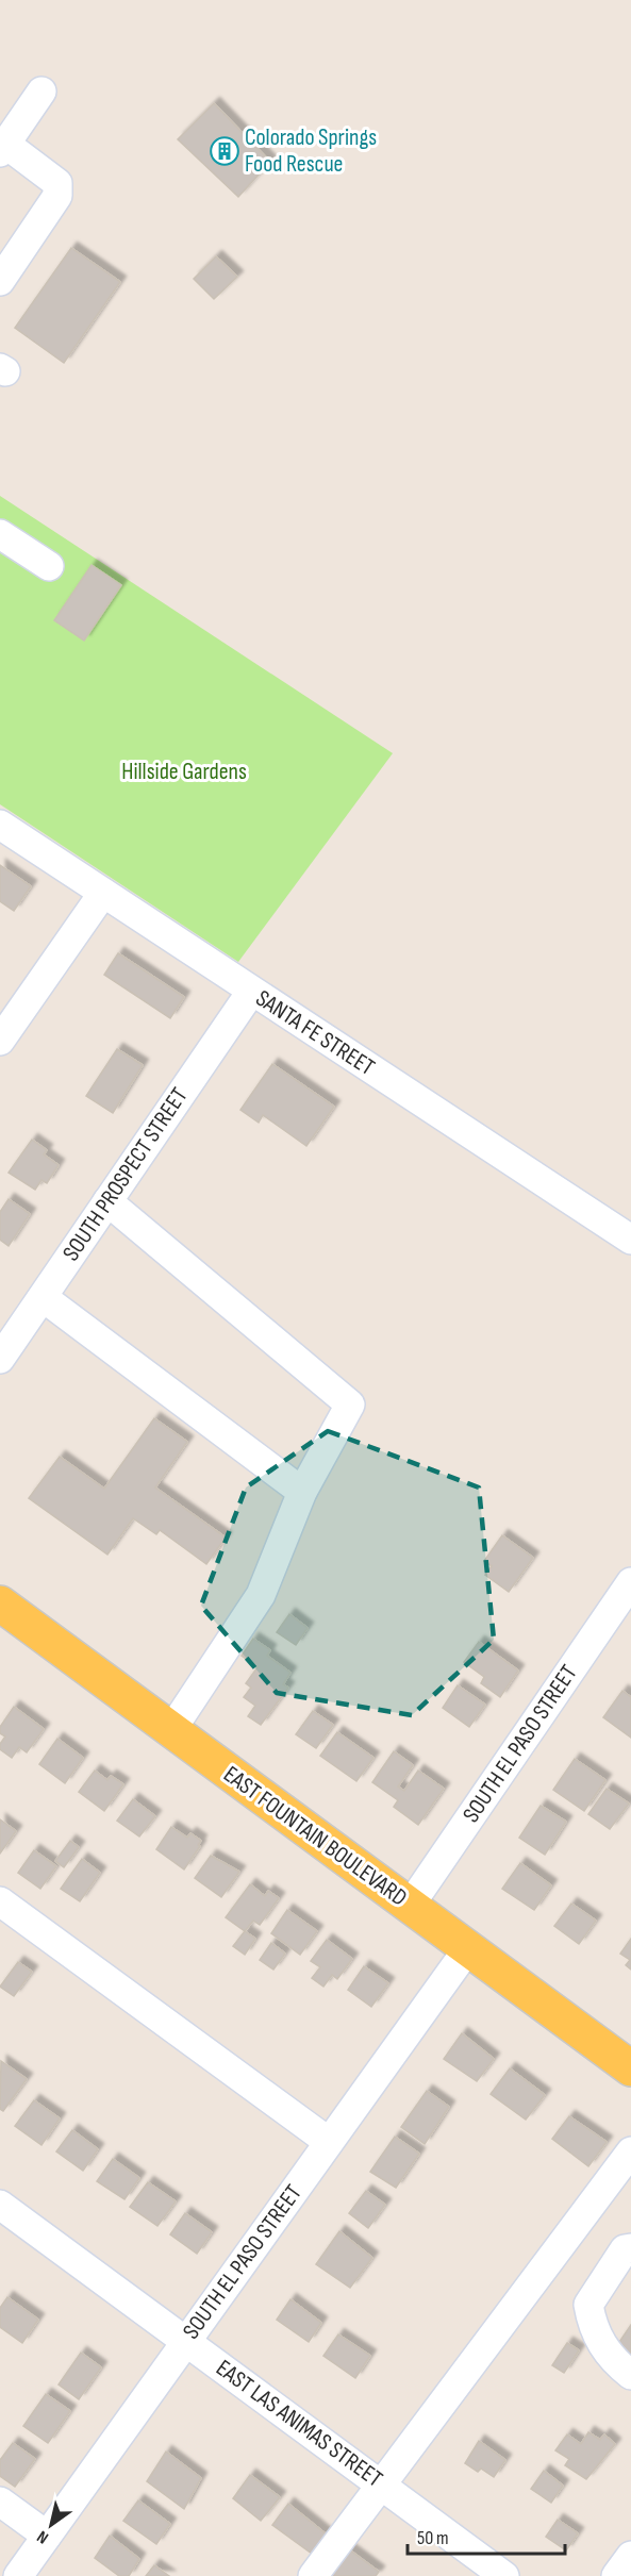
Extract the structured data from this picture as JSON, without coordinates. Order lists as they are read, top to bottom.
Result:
{
  "streets": {
    "main road": ["EAST FOUNTAIN BOULEVARD"],
    "street": [
      "SANTA FE STREET",
      "SOUTH PROSPECT STREET",
      "SOUTH EL PASO STREET",
      "EAST LAS ANIMAS STREET"
    ]
  },
  "crossings": [
    ["SANTA FE STREET", "SOUTH PROSPECT STREET"],
    ["SOUTH EL PASO STREET", "EAST FOUNTAIN BOULEVARD"],
    ["SOUTH EL PASO STREET", "EAST LAS ANIMAS STREET"]
  ],
  "parks": ["Hillside Gardens"],
  "places": {
    "building": ["Colorado Springs Food Rescue"]
  },
  "scale_bar": "50 m",
  "north": "bottom left"
}
